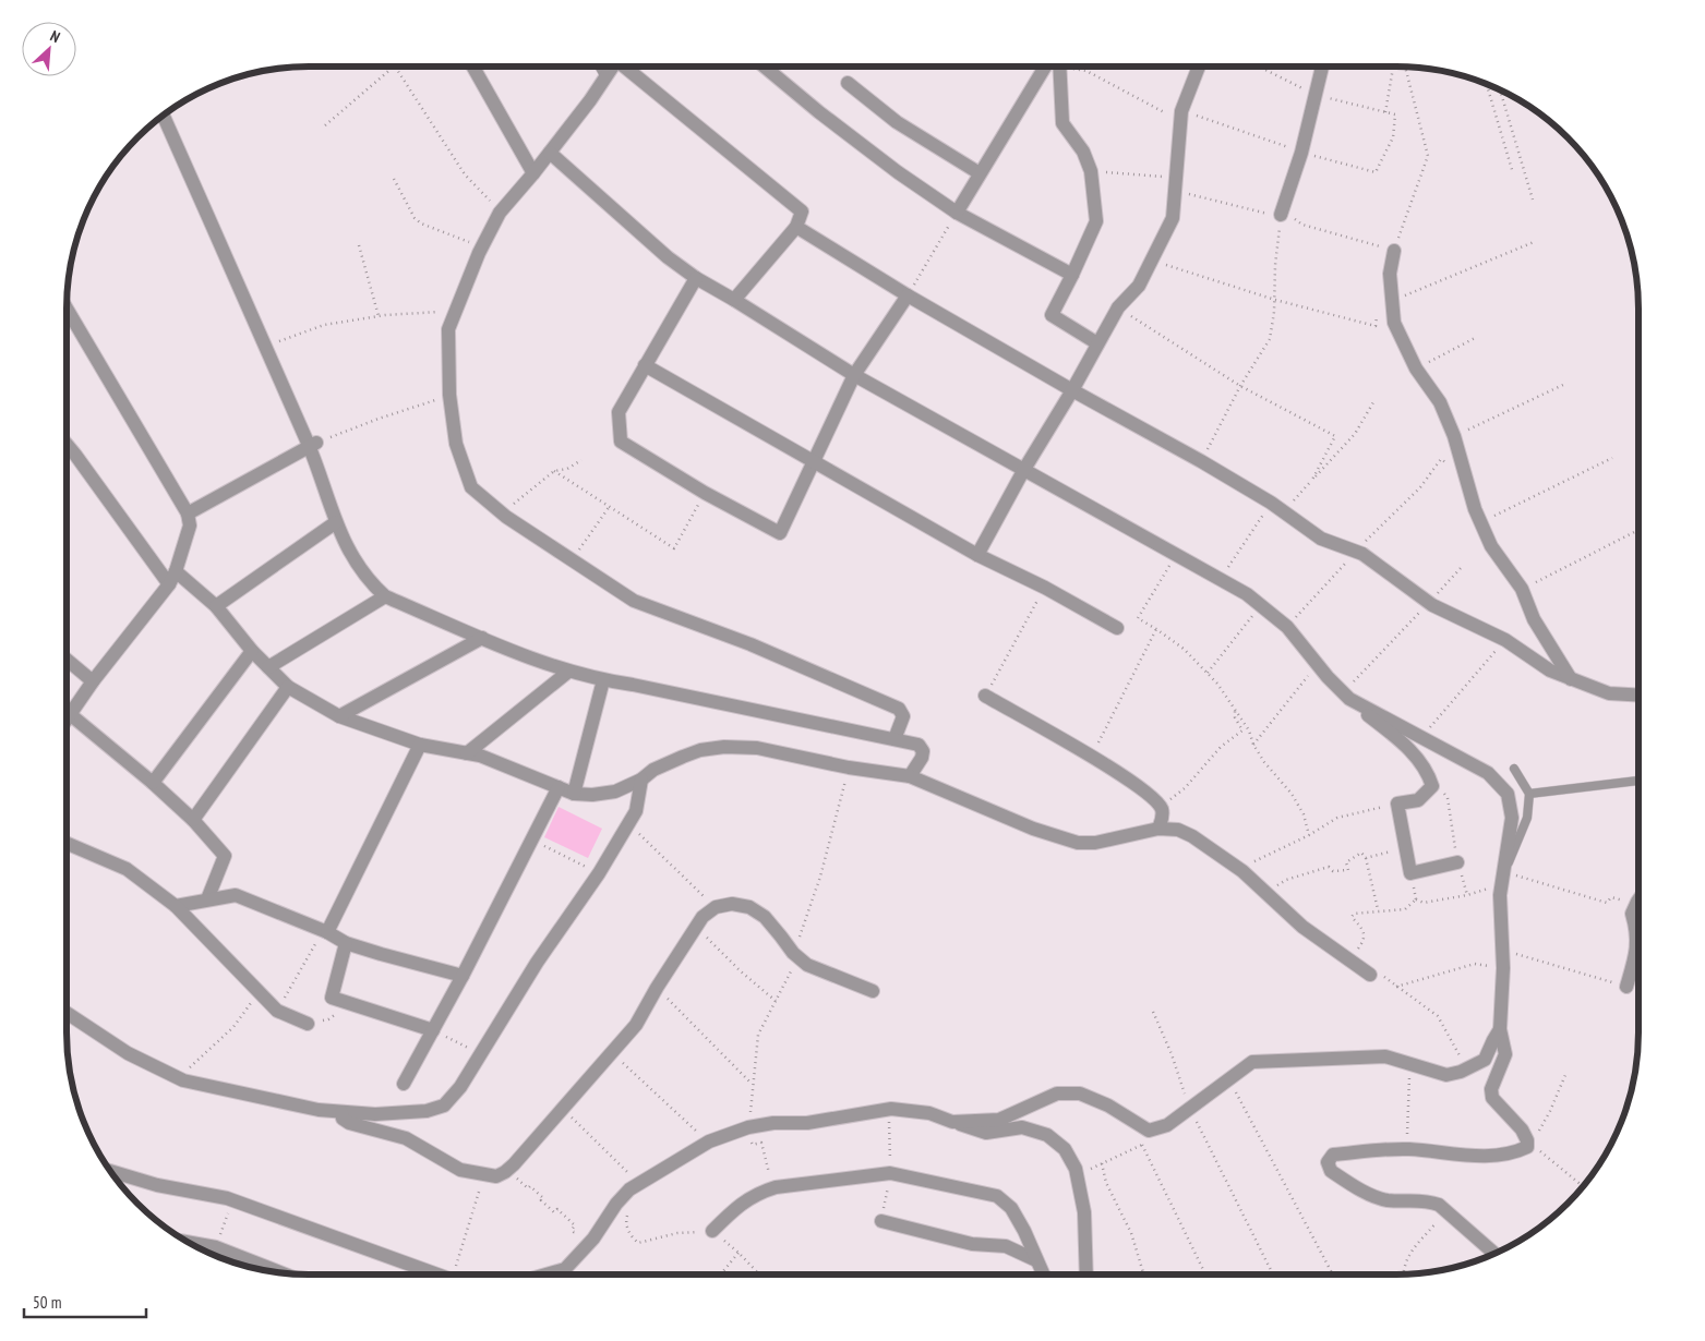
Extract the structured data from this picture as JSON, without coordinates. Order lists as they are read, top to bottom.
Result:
{
  "scale_bar": "50 m",
  "north": "top right"
}
